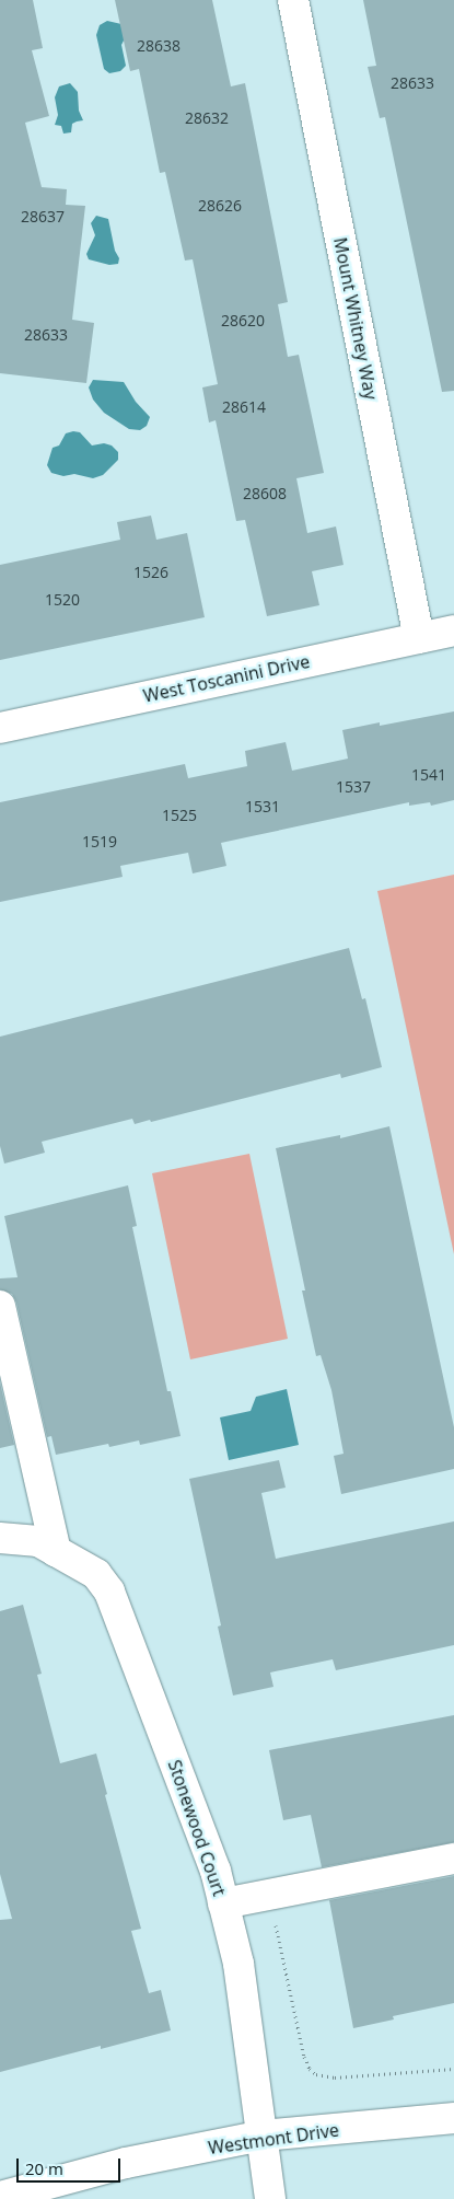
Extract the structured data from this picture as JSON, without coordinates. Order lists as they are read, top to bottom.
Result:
{
  "streets": {
    "street": [
      "Mount Whitney Way",
      "West Toscanini Drive",
      "Stonewood Court",
      "Westmont Drive"
    ]
  },
  "crossings": [
    ["Mount Whitney Way", "West Toscanini Drive"],
    ["Stonewood Court", "Westmont Drive"]
  ],
  "house_numbers": [
    "28638",
    "28633",
    "28632",
    "28626",
    "28637",
    "28620",
    "28633",
    "28614",
    "28608",
    "1526",
    "1520",
    "1541",
    "1537",
    "1531",
    "1525",
    "1519"
  ],
  "scale_bar": "20 m"
}
